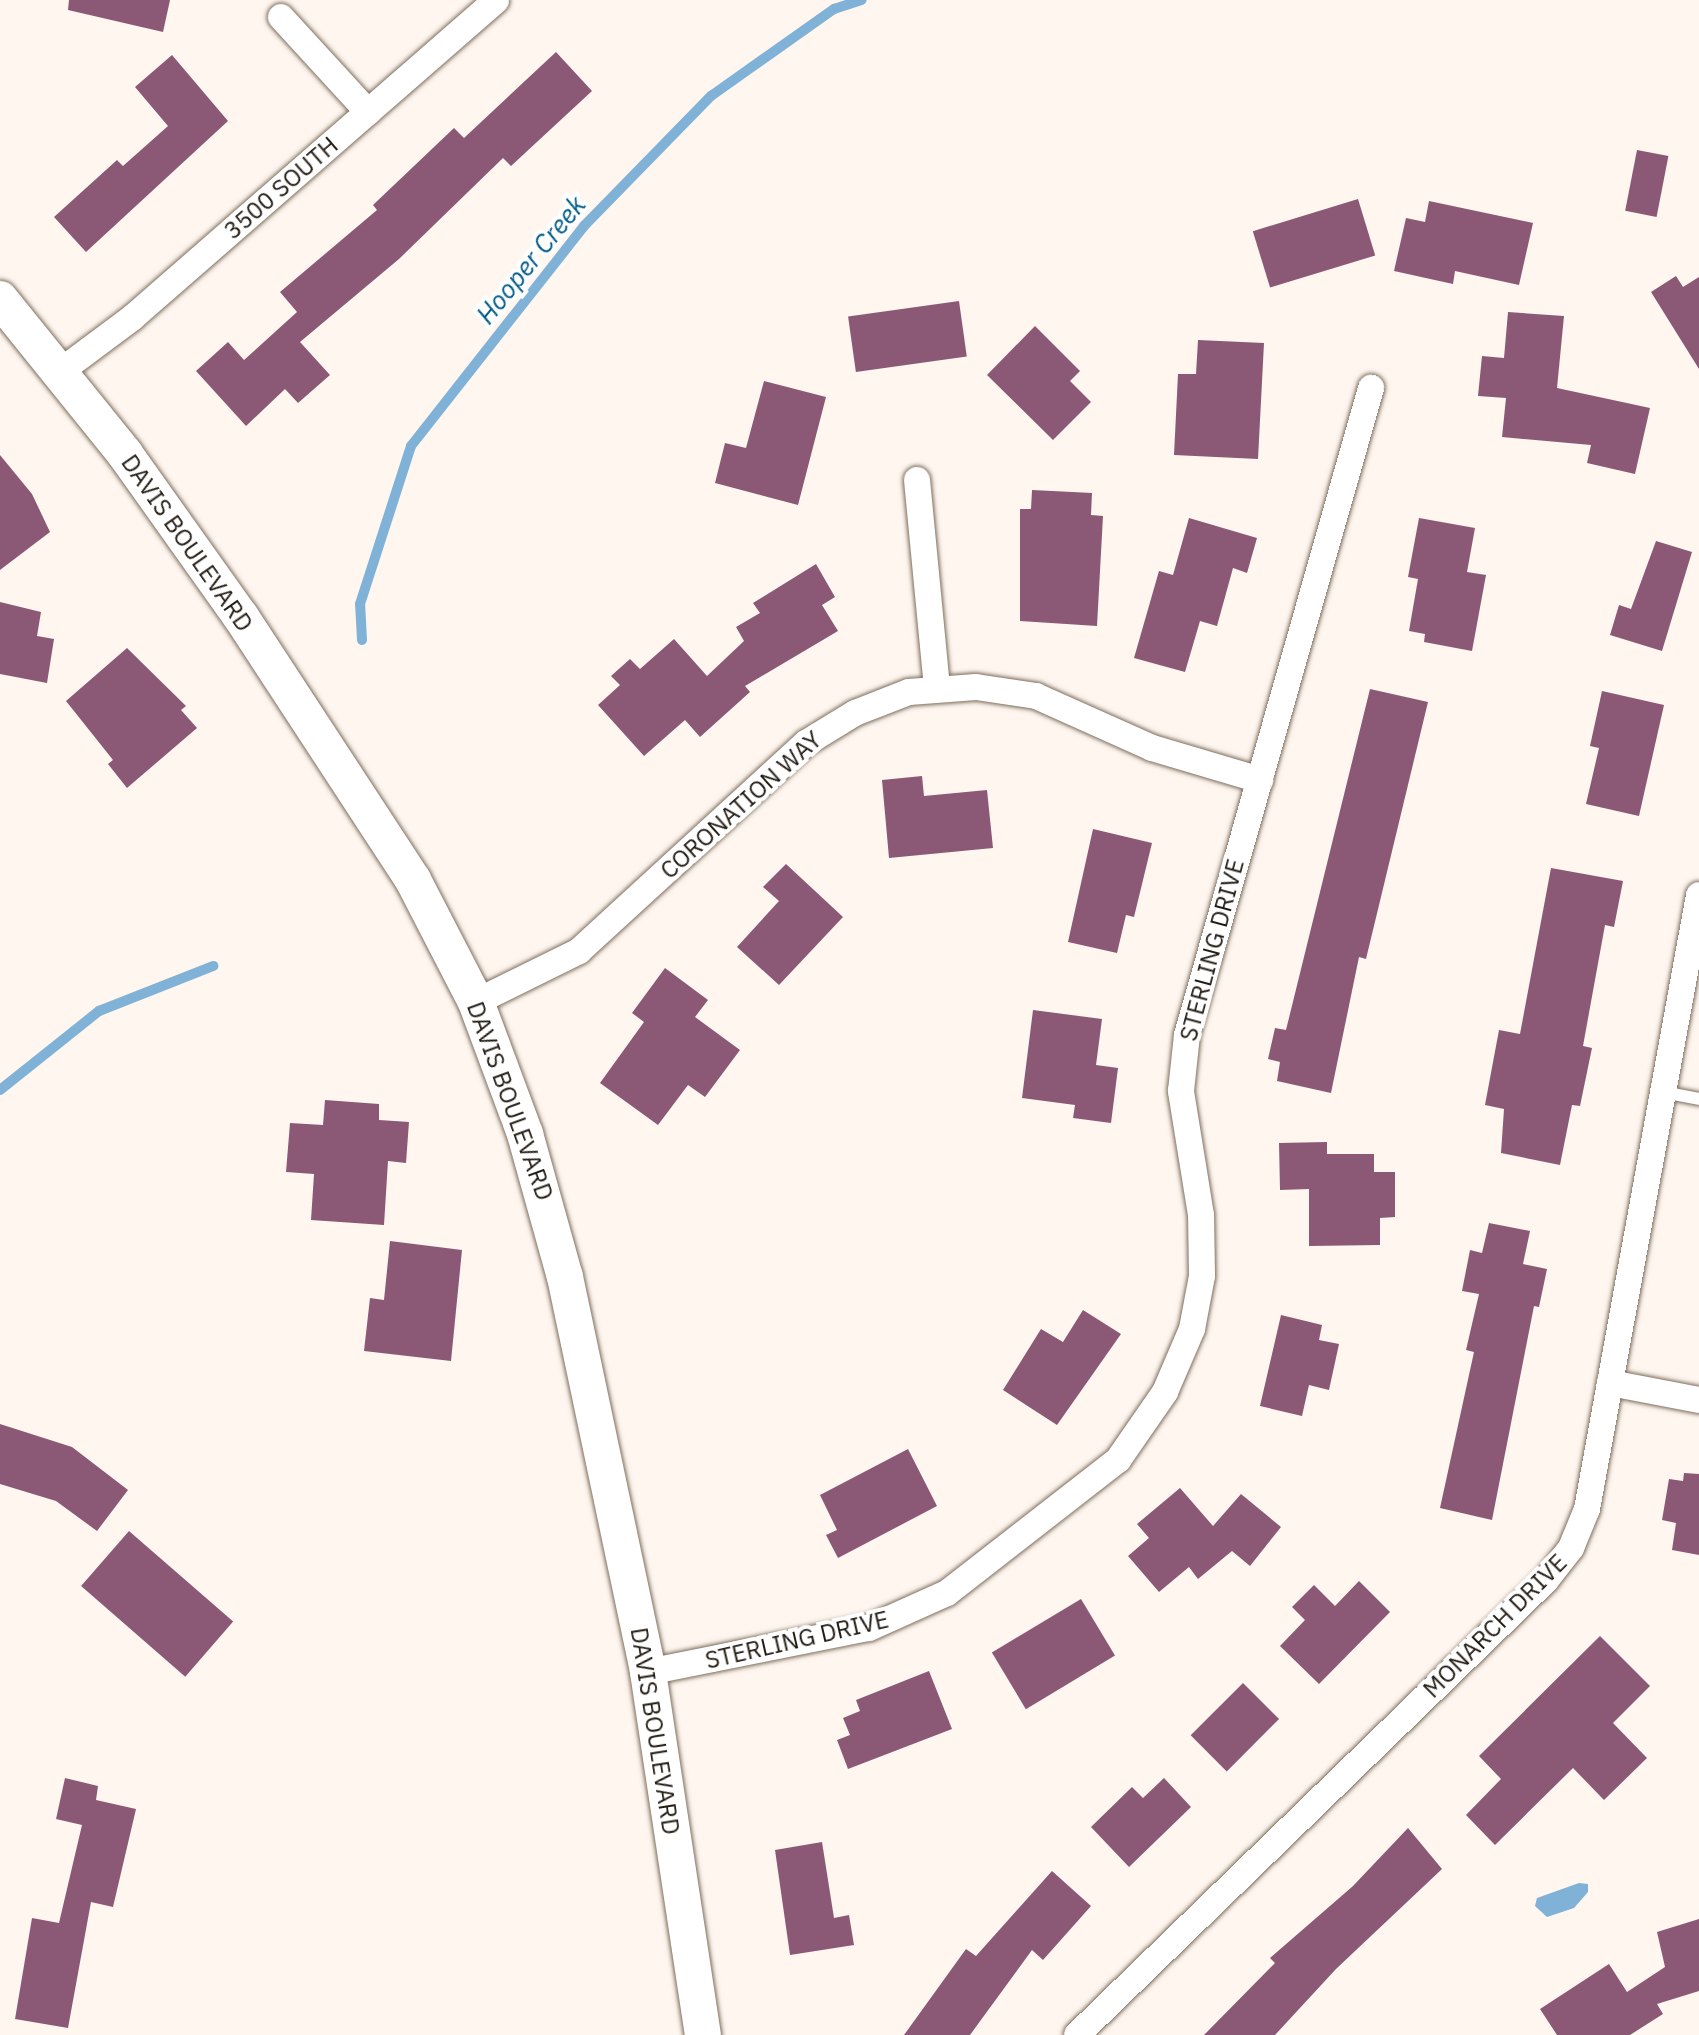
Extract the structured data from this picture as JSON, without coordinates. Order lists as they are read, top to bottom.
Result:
{
  "streets": {
    "street": [
      "3500 SOUTH",
      "DAVIS BOULEVARD",
      "CORONATION WAY",
      "STERLING DRIVE",
      "MONARCH DRIVE"
    ]
  },
  "crossings": [
    ["3500 SOUTH", "DAVIS BOULEVARD"],
    ["DAVIS BOULEVARD", "CORONATION WAY"],
    ["DAVIS BOULEVARD", "STERLING DRIVE"],
    ["CORONATION WAY", "STERLING DRIVE"]
  ],
  "water": ["Hooper Creek"]
}
